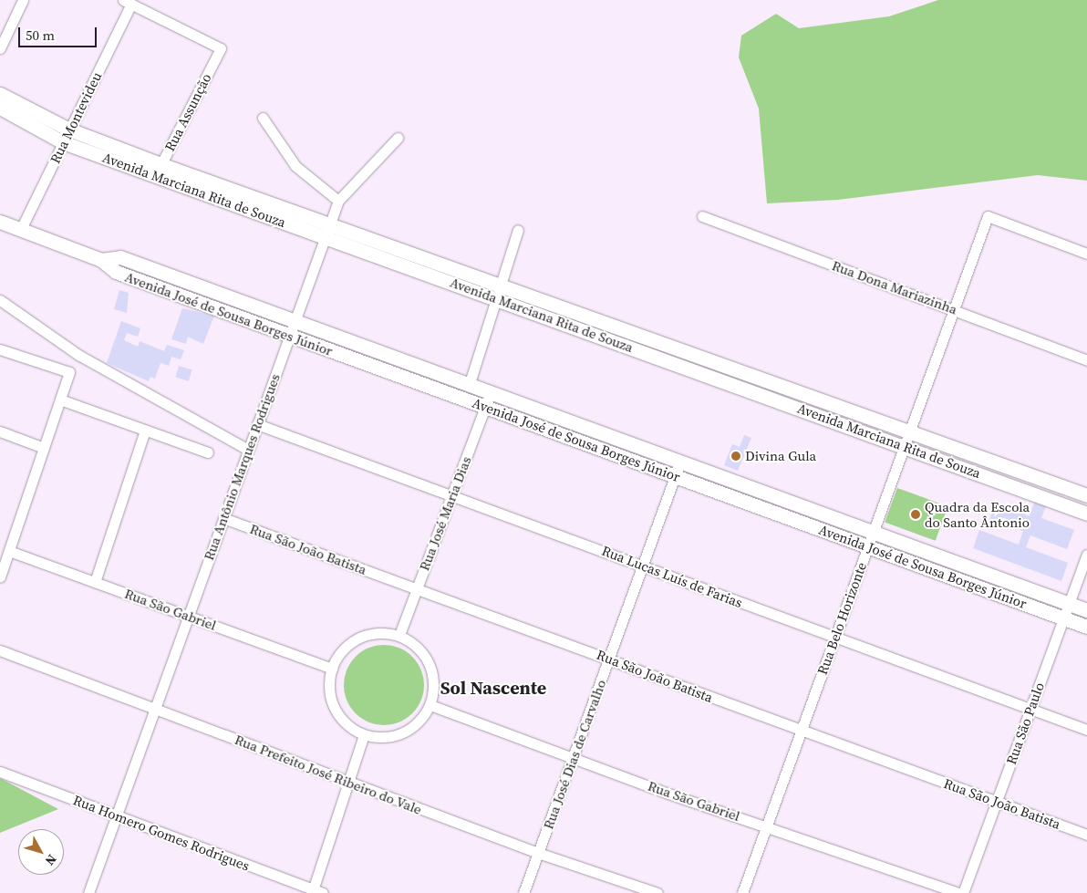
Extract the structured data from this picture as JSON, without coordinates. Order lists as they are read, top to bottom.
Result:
{
  "streets": {
    "street": [
      "Rua Assunção",
      "Rua Montevideu",
      "Avenida Marciana Rita de Souza",
      "Rua Dona Mariazinha",
      "Avenida José de Sousa Borges Júnior",
      "Rua Antônio Marques Rodrigues",
      "Rua José Maria Dias",
      "Rua São João Batista",
      "Rua Lucas Luís de Farias",
      "Rua São Gabriel",
      "Rua Belo Horizonte",
      "Rua São Paulo",
      "Rua José Dias de Carvalho",
      "Rua Prefeito José Ribeiro do Vale",
      "Rua Homero Gomes Rodrigues"
    ]
  },
  "crossings": [
    ["Rua Assunção", "Rua Montevideu"],
    ["Rua Assunção", "Avenida Marciana Rita de Souza"],
    ["Rua Montevideu", "Avenida Marciana Rita de Souza"],
    ["Avenida Marciana Rita de Souza", "Rua Antônio Marques Rodrigues"],
    ["Avenida Marciana Rita de Souza", "Rua Belo Horizonte"],
    ["Rua Dona Mariazinha", "Rua Belo Horizonte"],
    ["Avenida José de Sousa Borges Júnior", "Rua Antônio Marques Rodrigues"],
    ["Avenida José de Sousa Borges Júnior", "Rua José Maria Dias"],
    ["Avenida José de Sousa Borges Júnior", "Rua Belo Horizonte"],
    ["Avenida José de Sousa Borges Júnior", "Rua São Paulo"],
    ["Avenida José de Sousa Borges Júnior", "Rua José Dias de Carvalho"],
    ["Rua Antônio Marques Rodrigues", "Rua São João Batista"],
    ["Rua Antônio Marques Rodrigues", "Rua Lucas Luís de Farias"],
    ["Rua Antônio Marques Rodrigues", "Rua São Gabriel"],
    ["Rua Antônio Marques Rodrigues", "Rua Prefeito José Ribeiro do Vale"],
    ["Rua Antônio Marques Rodrigues", "Rua Homero Gomes Rodrigues"],
    ["Rua José Maria Dias", "Rua São João Batista"],
    ["Rua José Maria Dias", "Rua Lucas Luís de Farias"],
    ["Rua José Maria Dias", "Rua São Gabriel"],
    ["Rua São João Batista", "Rua Belo Horizonte"],
    ["Rua São João Batista", "Rua São Paulo"],
    ["Rua São João Batista", "Rua José Dias de Carvalho"],
    ["Rua Lucas Luís de Farias", "Rua Belo Horizonte"],
    ["Rua Lucas Luís de Farias", "Rua São Paulo"],
    ["Rua Lucas Luís de Farias", "Rua José Dias de Carvalho"],
    ["Rua São Gabriel", "Rua Belo Horizonte"],
    ["Rua São Gabriel", "Rua São Paulo"],
    ["Rua São Gabriel", "Rua José Dias de Carvalho"],
    ["Rua José Dias de Carvalho", "Rua Prefeito José Ribeiro do Vale"]
  ],
  "districts": ["Sol Nascente"],
  "places": ["Divina Gula", "Quadra da Escola do Santo Ântonio"],
  "scale_bar": "50 m",
  "north": "bottom right"
}
